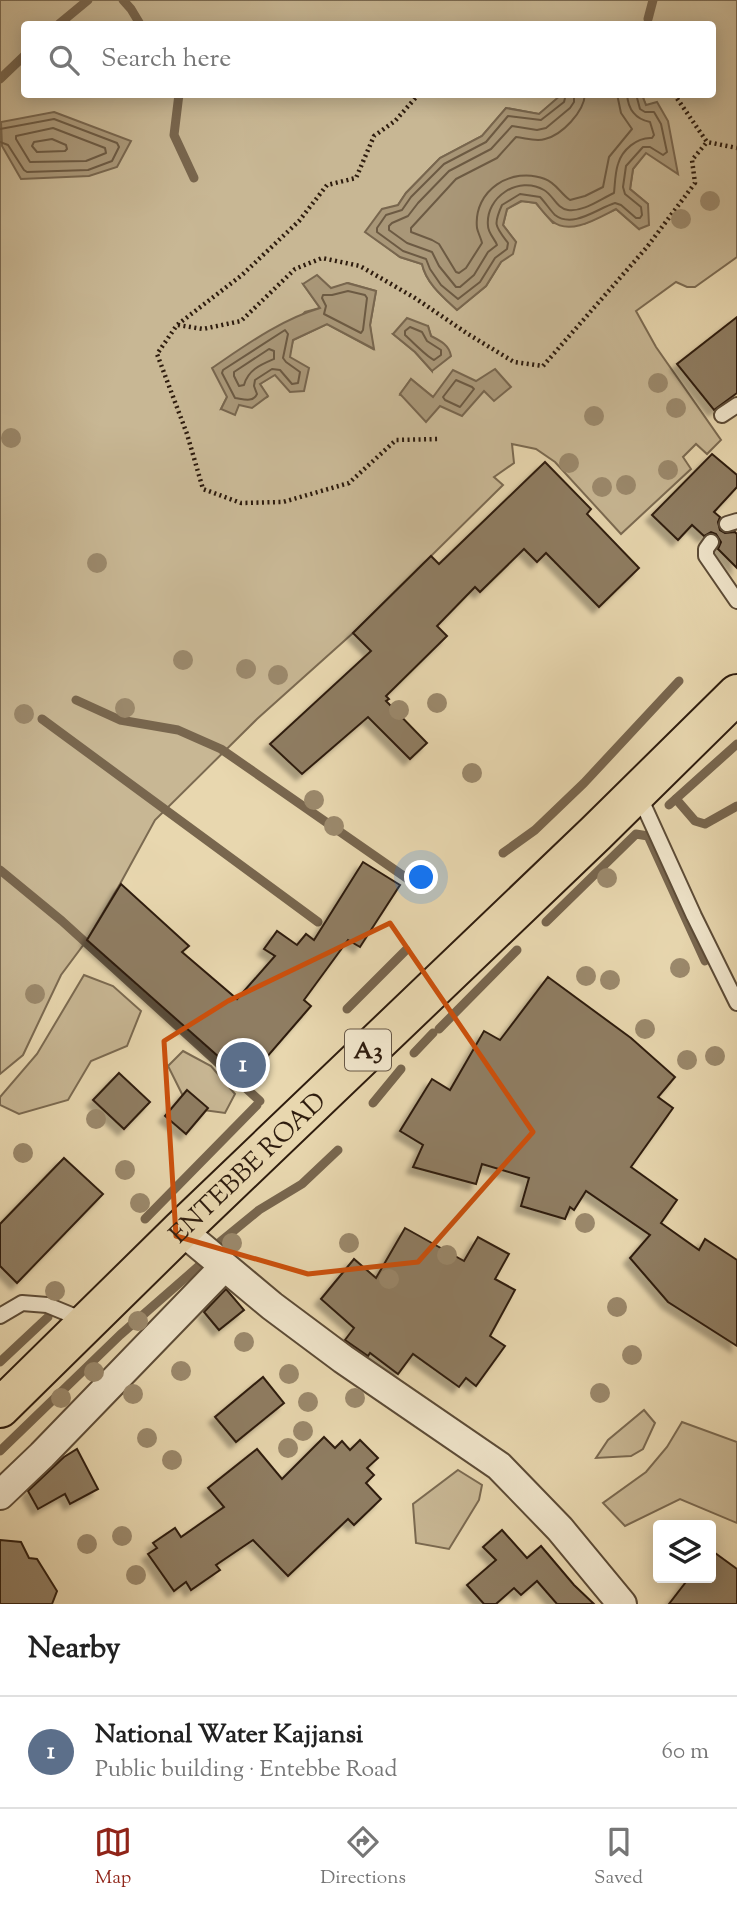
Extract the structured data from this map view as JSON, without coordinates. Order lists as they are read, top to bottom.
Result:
{
  "streets": {
    "main road": ["A3", "ENTEBBE ROAD"]
  },
  "page": {
    "search": "Search here",
    "pins": "1",
    "heading": "Nearby",
    "list": [
      {
        "mark": "1",
        "name": "National Water Kajjansi",
        "note": "Public building · Entebbe Road",
        "value": "60 m"
      }
    ],
    "nav": ["Map", "Directions", "Saved"]
  }
}
